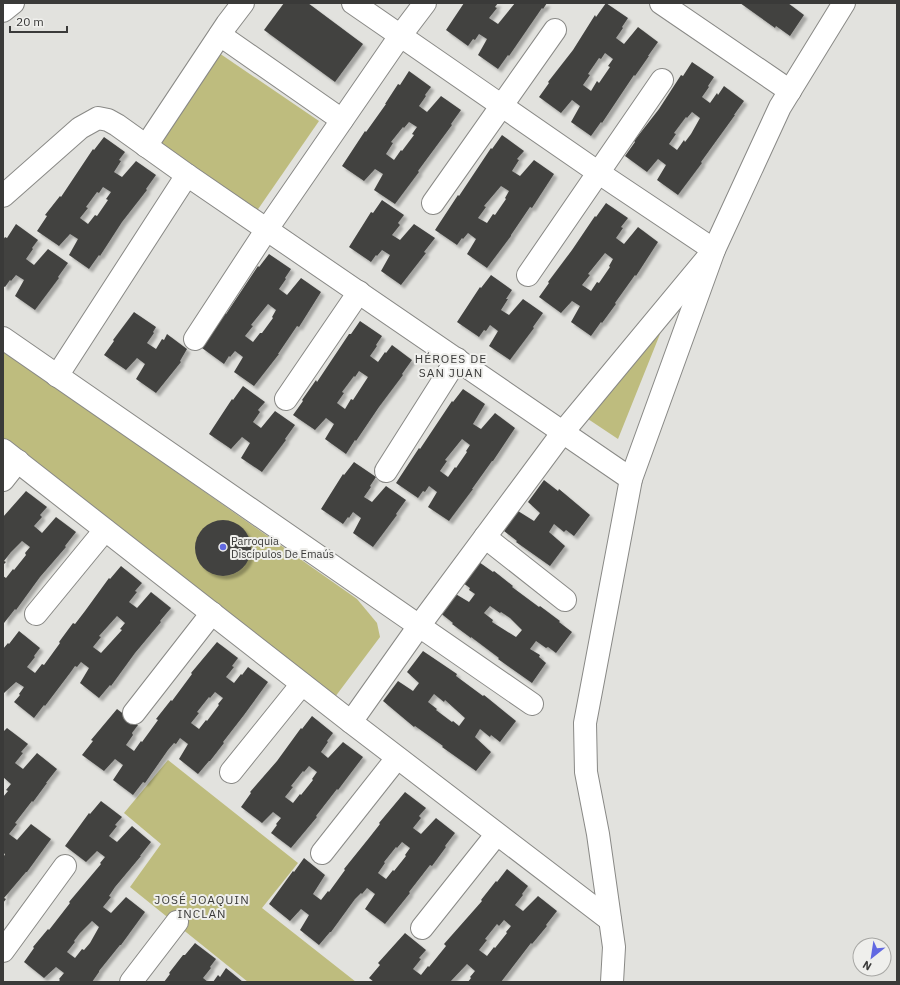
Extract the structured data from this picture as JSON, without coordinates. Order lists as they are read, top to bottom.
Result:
{
  "districts": ["HÉROES DE SAN JUAN", "JOSÉ JOAQUIN INCLAN"],
  "places": ["Parroquia Discípulos De Emaús"],
  "scale_bar": "20 m",
  "north": "bottom left"
}
